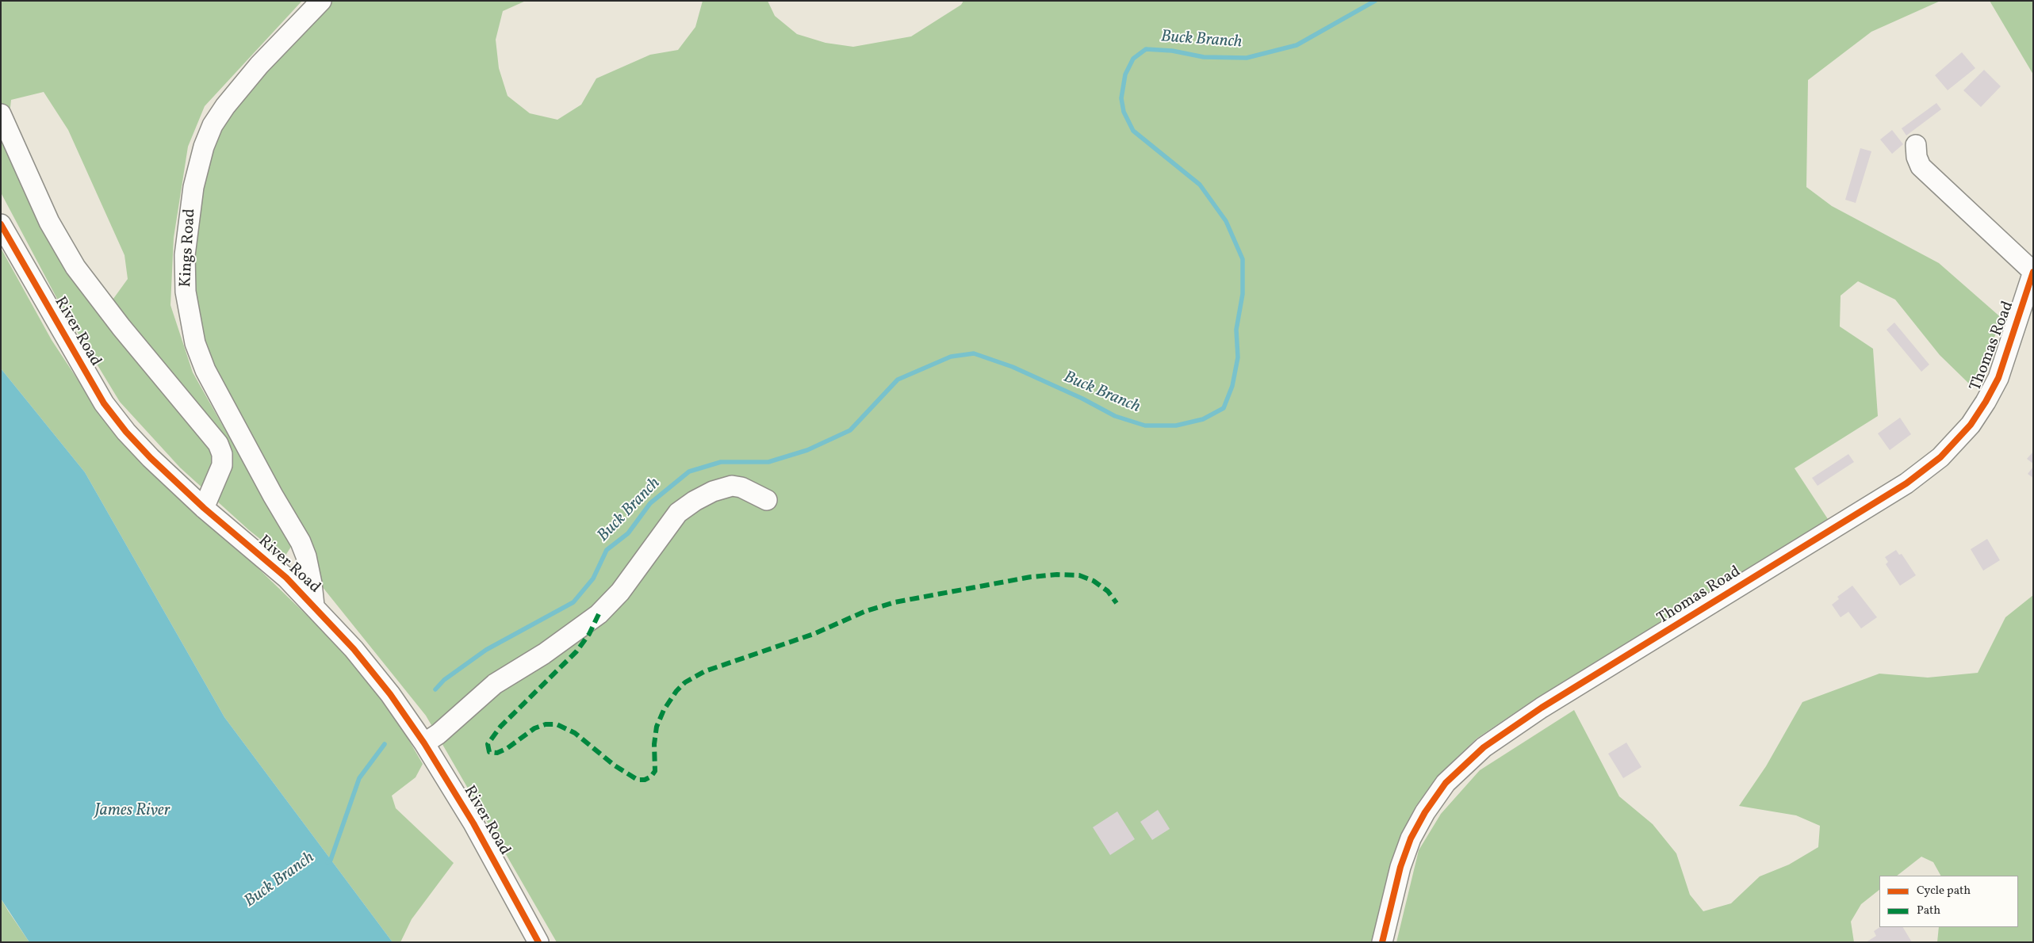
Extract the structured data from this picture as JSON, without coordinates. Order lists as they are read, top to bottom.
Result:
{
  "streets": {
    "street": ["Kings Road", "River Road", "Thomas Road"]
  },
  "crossings": [
    ["Kings Road", "River Road"]
  ],
  "water": ["Buck Branch", "James River"],
  "legend": ["Cycle path", "Path"]
}
